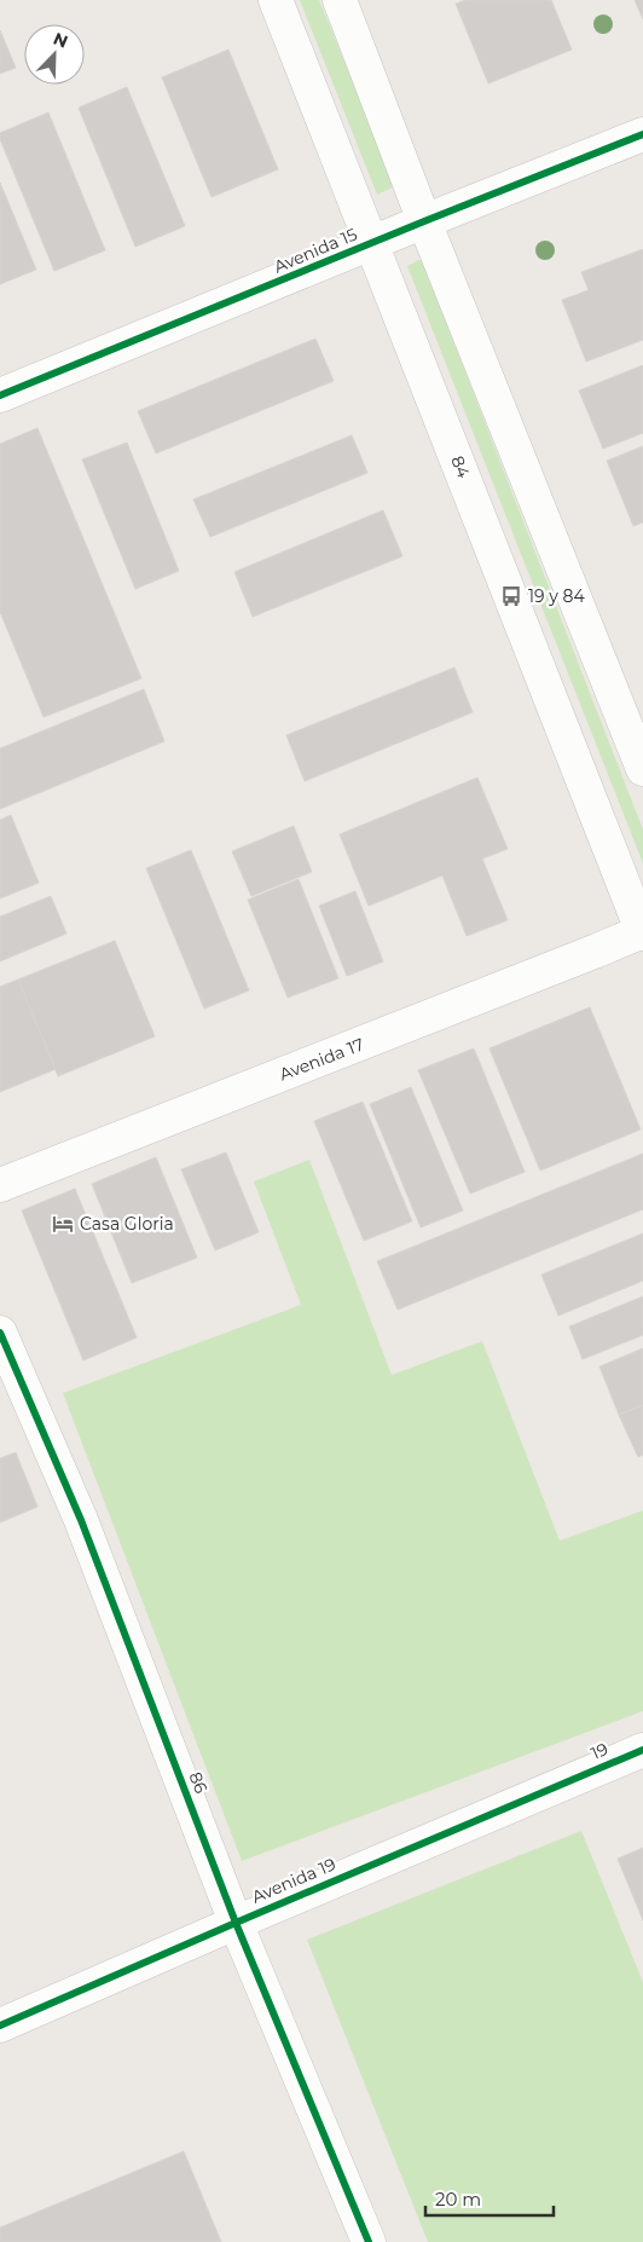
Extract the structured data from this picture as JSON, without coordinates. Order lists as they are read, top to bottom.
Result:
{
  "streets": {
    "street": [
      "Avenida 15",
      "84",
      "Avenida 17",
      "19",
      "86",
      "Avenida 19"
    ]
  },
  "crossings": [
    ["Avenida 15", "84"],
    ["84", "Avenida 17"],
    ["19", "Avenida 19"],
    ["86", "Avenida 19"]
  ],
  "places": {
    "bus stop": ["19 y 84"],
    "hotel": ["Casa Gloria"]
  },
  "scale_bar": "20 m",
  "north": "top right"
}
